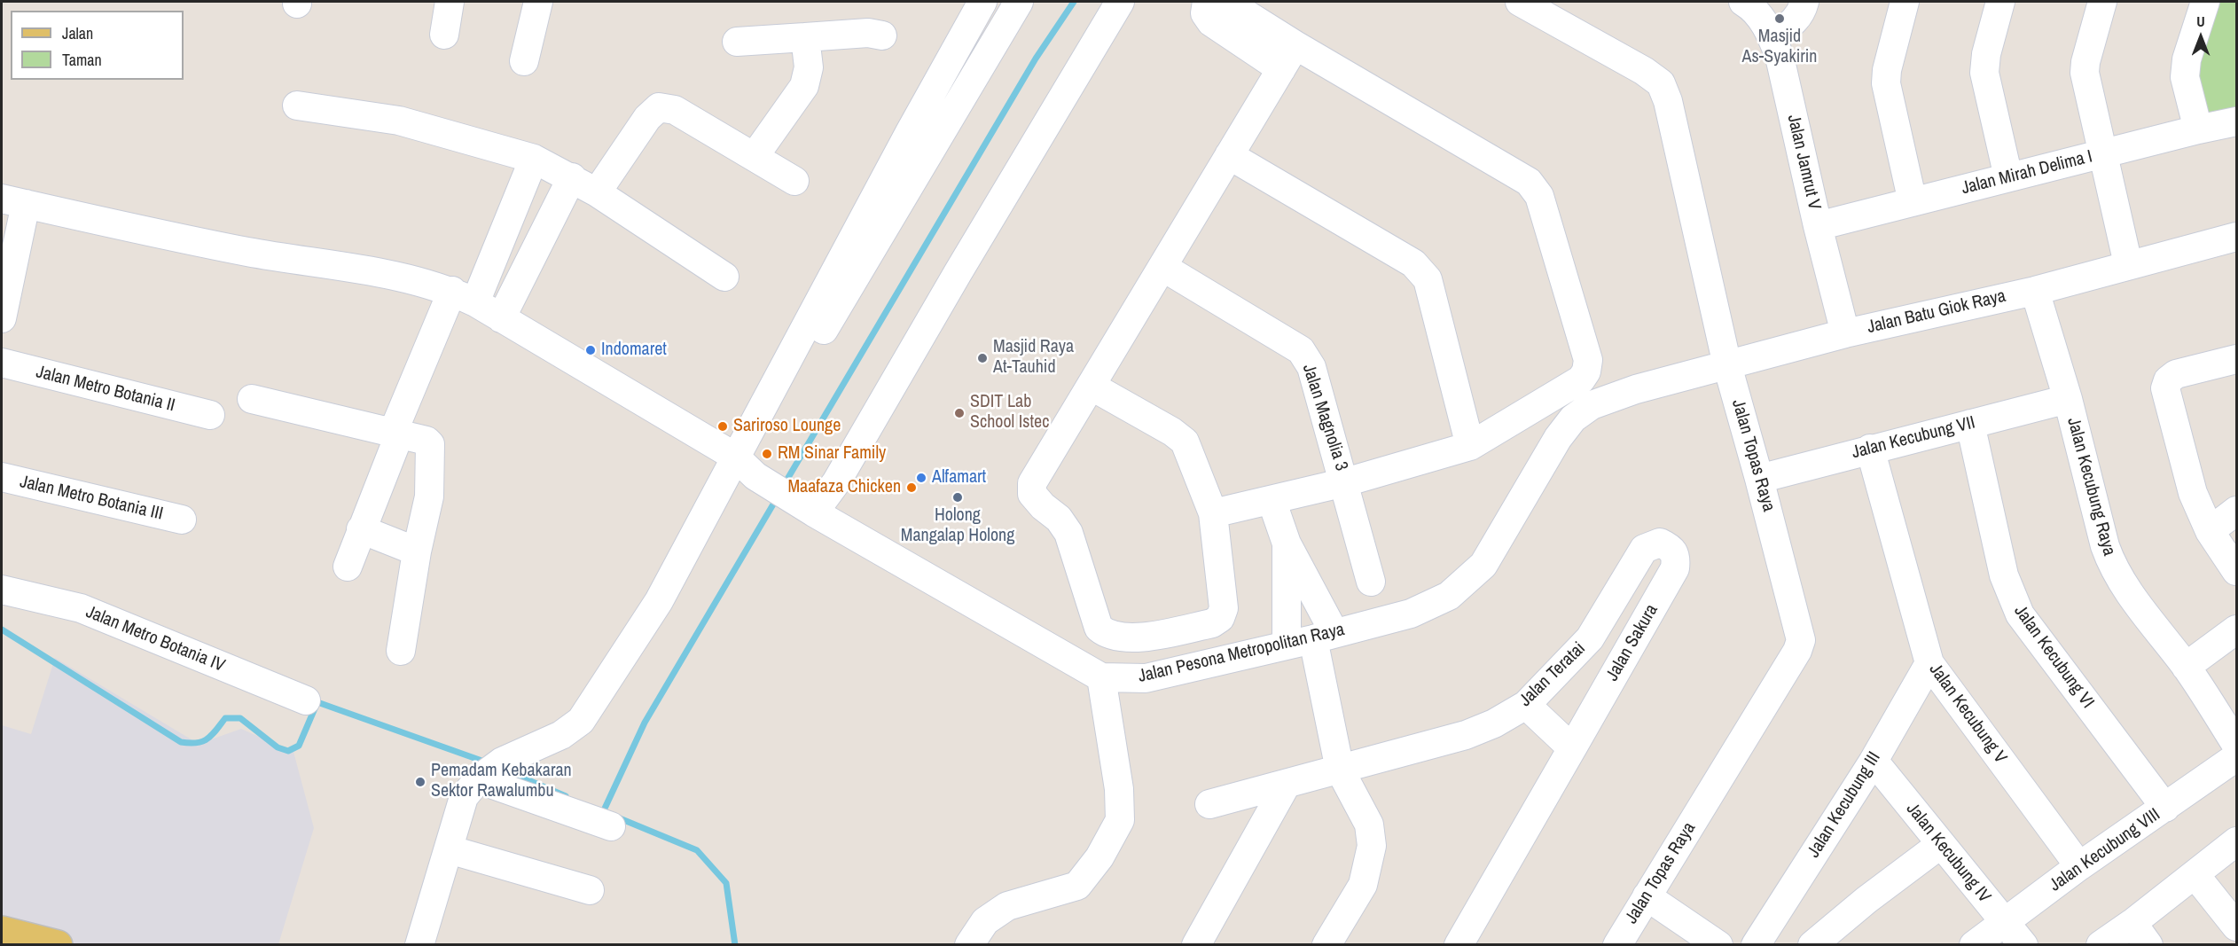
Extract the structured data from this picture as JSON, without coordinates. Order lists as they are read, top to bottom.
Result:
{
  "streets": {
    "street": [
      "Jalan Jamrut V",
      "Jalan Mirah Delima I",
      "Jalan Batu Giok Raya",
      "Jalan Metro Botania II",
      "Jalan Magnolia 3",
      "Jalan Kecubung VII",
      "Jalan Topas Raya",
      "Jalan Kecubung Raya",
      "Jalan Metro Botania III",
      "Jalan Metro Botania IV",
      "Jalan Sakura",
      "Jalan Pesona Metropolitan Raya",
      "Jalan Kecubung VI",
      "Jalan Teratai",
      "Jalan Kecubung V",
      "Jalan Kecubung III",
      "Jalan Kecubung VIII",
      "Jalan Kecubung IV"
    ]
  },
  "crossings": [
    ["Jalan Jamrut V", "Jalan Mirah Delima I"],
    ["Jalan Jamrut V", "Jalan Batu Giok Raya"],
    ["Jalan Batu Giok Raya", "Jalan Topas Raya"],
    ["Jalan Batu Giok Raya", "Jalan Kecubung Raya"],
    ["Jalan Batu Giok Raya", "Jalan Pesona Metropolitan Raya"],
    ["Jalan Kecubung VII", "Jalan Topas Raya"],
    ["Jalan Kecubung VII", "Jalan Kecubung Raya"],
    ["Jalan Kecubung VII", "Jalan Kecubung VI"],
    ["Jalan Kecubung VII", "Jalan Kecubung V"],
    ["Jalan Sakura", "Jalan Teratai"],
    ["Jalan Kecubung VI", "Jalan Kecubung VIII"],
    ["Jalan Kecubung V", "Jalan Kecubung III"],
    ["Jalan Kecubung V", "Jalan Kecubung VIII"],
    ["Jalan Kecubung III", "Jalan Kecubung IV"],
    ["Jalan Kecubung VIII", "Jalan Kecubung IV"]
  ],
  "places": [
    "Masjid As-Syakirin",
    "Indomaret",
    "Masjid Raya At-Tauhid",
    "SDIT Lab School Istec",
    "Sariroso Lounge",
    "RM Sinar Family",
    "Alfamart",
    "Maafaza Chicken",
    "Holong Mangalap Holong",
    "Pemadam Kebakaran Sektor Rawalumbu"
  ],
  "legend": ["Jalan", "Taman"],
  "north": "top"
}
